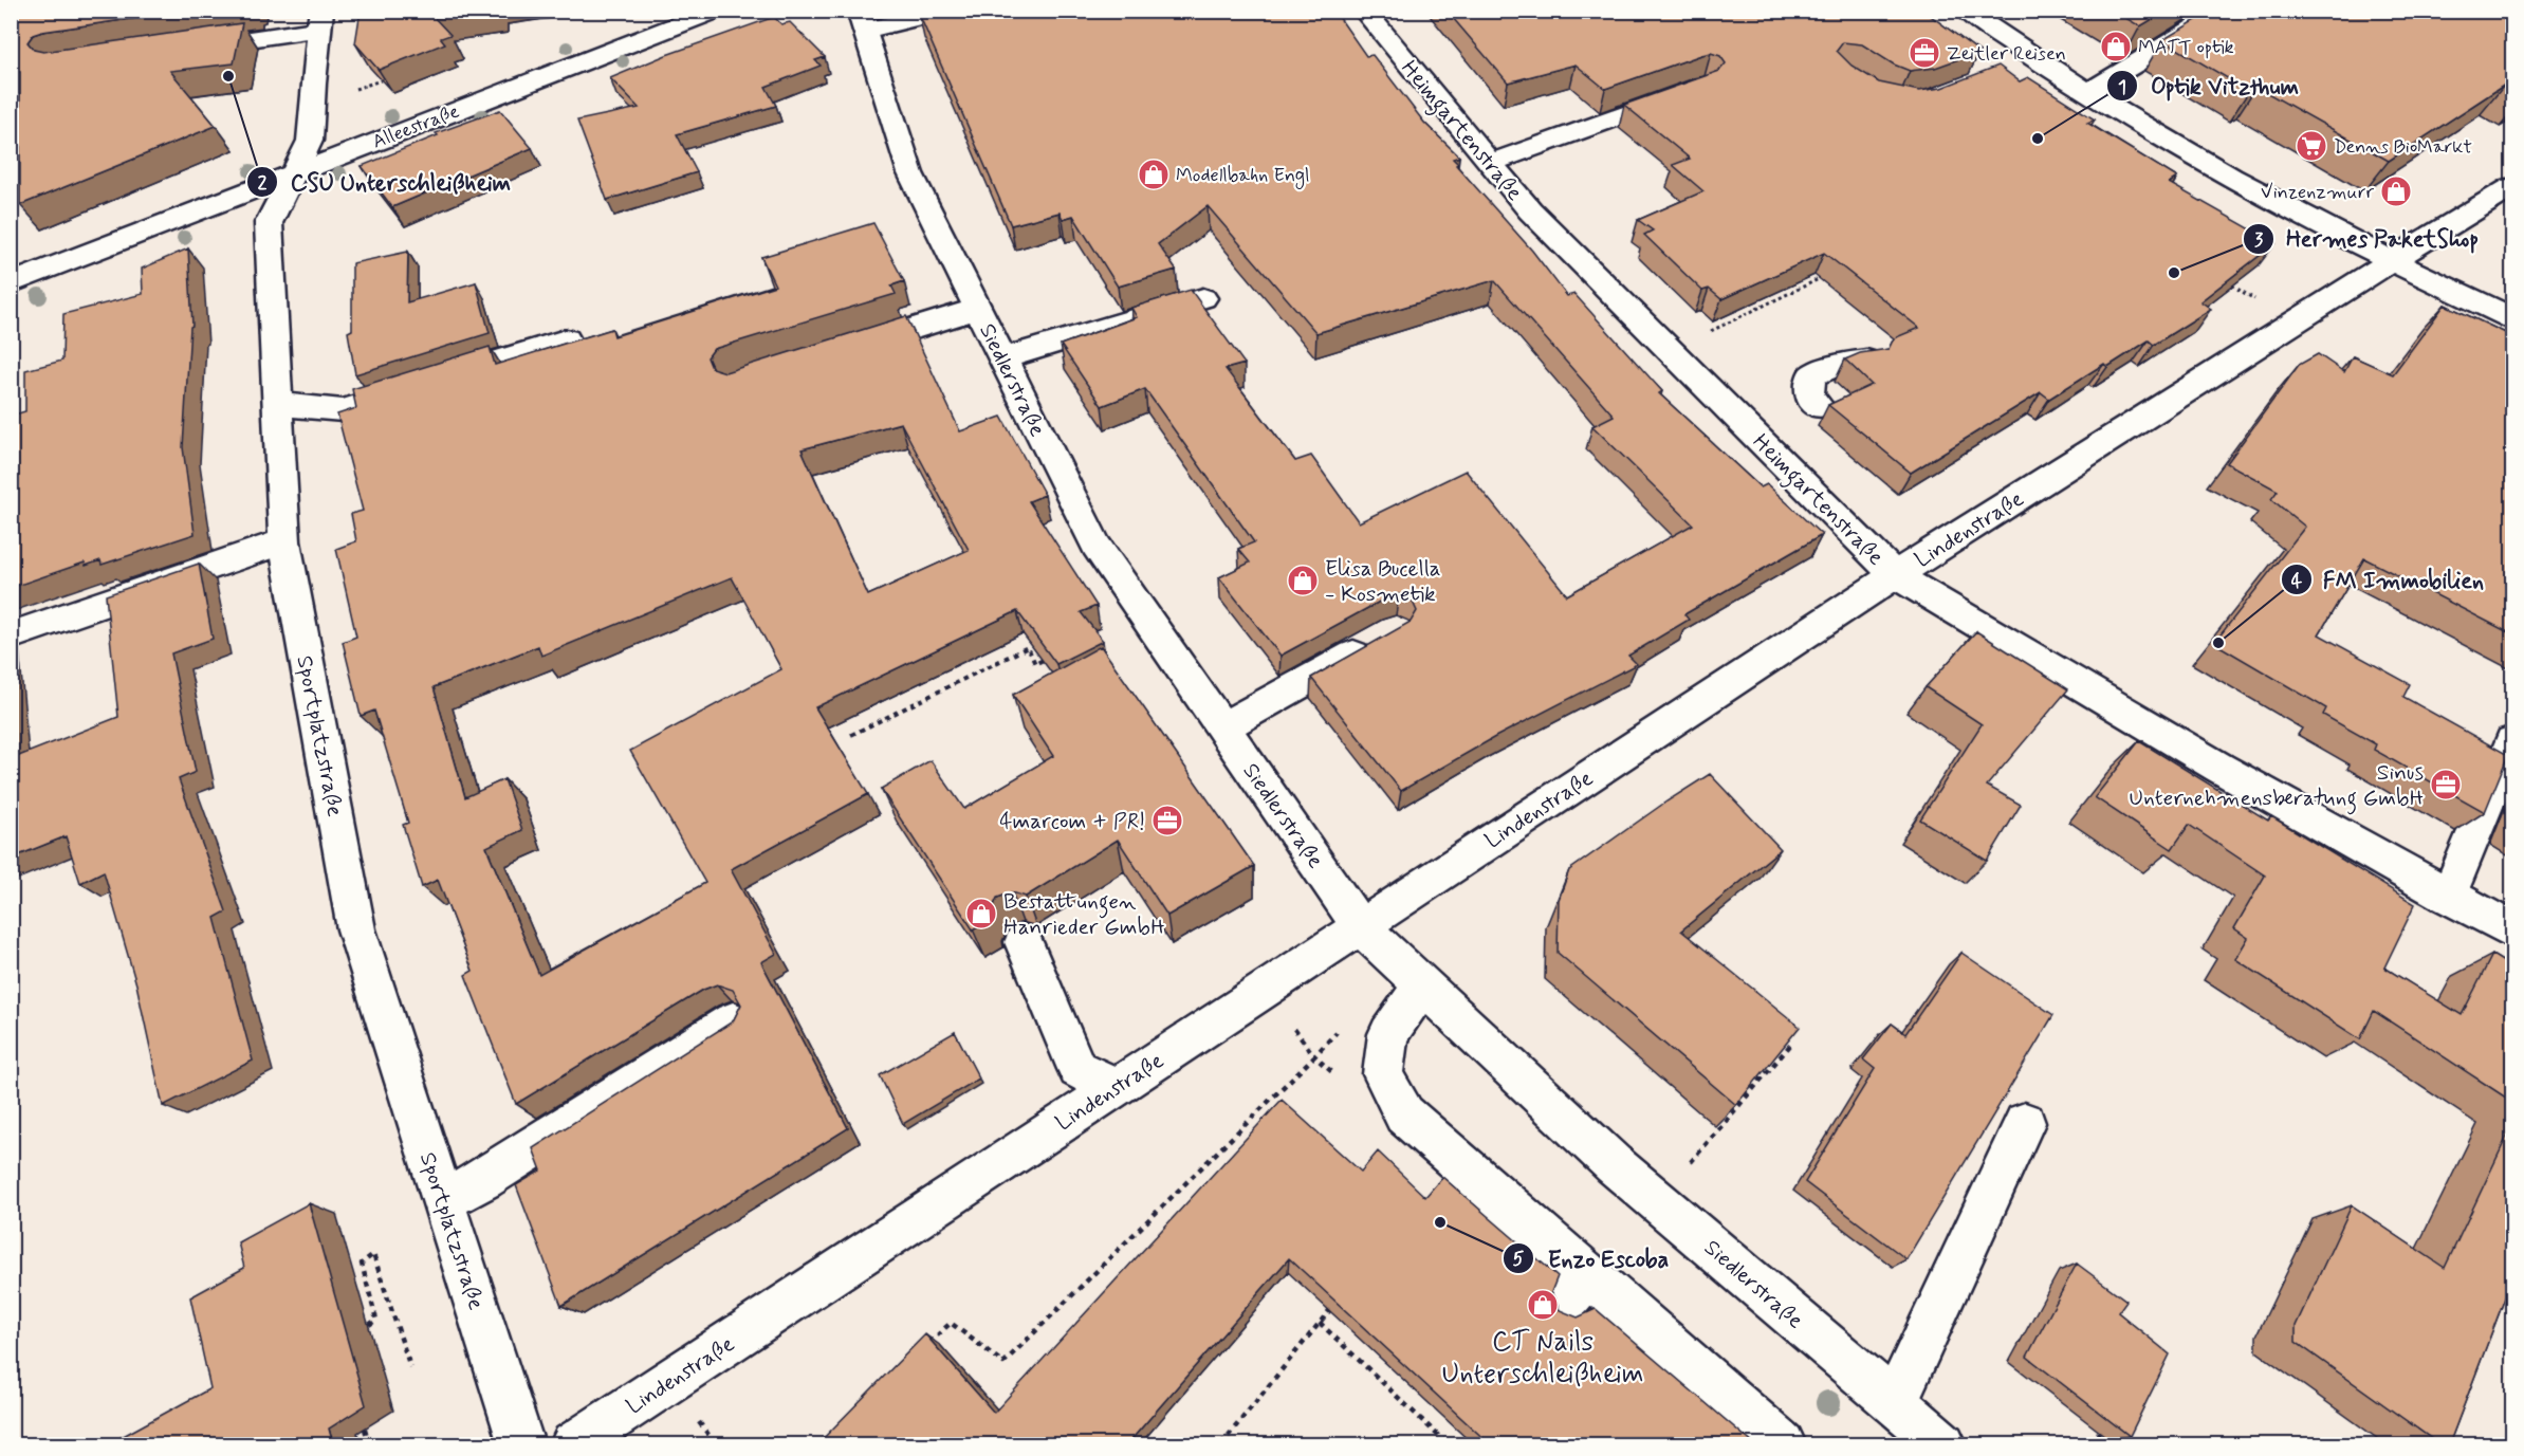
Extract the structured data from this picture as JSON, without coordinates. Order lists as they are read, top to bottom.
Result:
{
  "streets": {
    "street": [
      "Alleestraße",
      "Heimgartenstraße",
      "Siedlerstraße",
      "Lindenstraße",
      "Sportplatzstraße"
    ]
  },
  "crossings": [
    ["Alleestraße", "Sportplatzstraße"],
    ["Heimgartenstraße", "Lindenstraße"],
    ["Siedlerstraße", "Lindenstraße"]
  ],
  "places": {
    "shop": [
      "MATT optik",
      "Modellbahn Engl",
      "Vinzenzmurr",
      "Elisa Bucella - Kosmetik",
      "Bestattungen Hanrieder GmbH",
      "CT Nails Unterschleißheim"
    ],
    "office": ["Zeitler Reisen", "Sinus Unternehmensberatung GmbH", "4marcom + PR!"],
    "other": [
      "CSU Unterschleißheim",
      "Optik Vitzthum",
      "Hermes PaketShop",
      "FM Immobilien",
      "Enzo Escoba"
    ],
    "supermarket": ["Denns BioMarkt"]
  }
}
